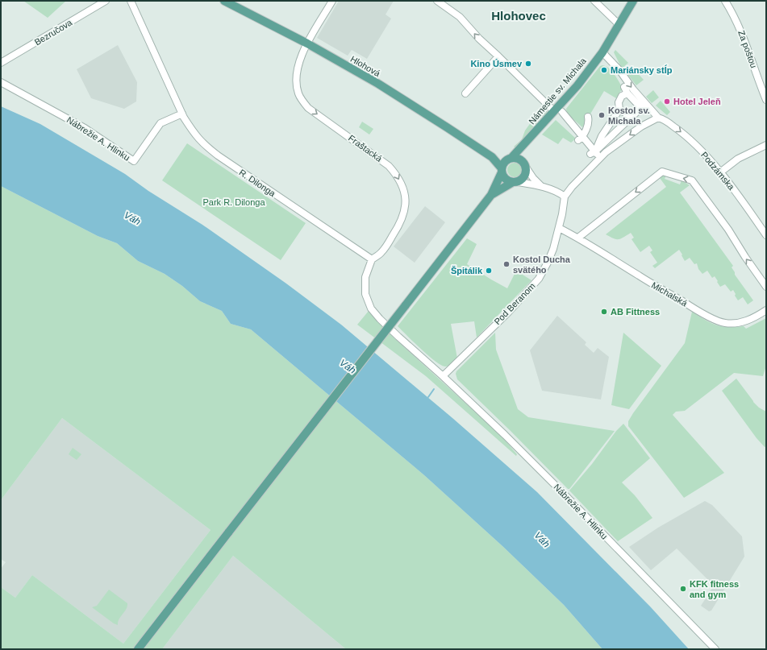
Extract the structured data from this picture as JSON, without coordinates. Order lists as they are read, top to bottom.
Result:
{
  "streets": {
    "main road": ["Hlohová", "Námestie sv. Michala"],
    "street": [
      "Bezručova",
      "Za poštou",
      "Nábrežie A. Hlinku",
      "Fraštacká",
      "Podzámska",
      "R. Dilonga",
      "Michalská",
      "Pod Beranom"
    ]
  },
  "crossings": [
    ["Hlohová", "Námestie sv. Michala"],
    ["Hlohová", "Fraštacká"],
    ["Nábrežie A. Hlinku", "Fraštacká"],
    ["Nábrežie A. Hlinku", "R. Dilonga"],
    ["Nábrežie A. Hlinku", "Pod Beranom"],
    ["Fraštacká", "R. Dilonga"],
    ["Michalská", "Pod Beranom"]
  ],
  "one_way": ["Fraštacká", "Podzámska"],
  "districts": ["Hlohovec"],
  "water": ["Váh"],
  "parks": ["Park R. Dilonga"],
  "places": [
    "Kino Úsmev",
    "Mariánsky stĺp",
    "Hotel Jeleň",
    "Kostol sv. Michala",
    "Kostol Ducha svätého",
    "Špitálik",
    "AB Fittness",
    "KFK fitness and gym"
  ]
}
